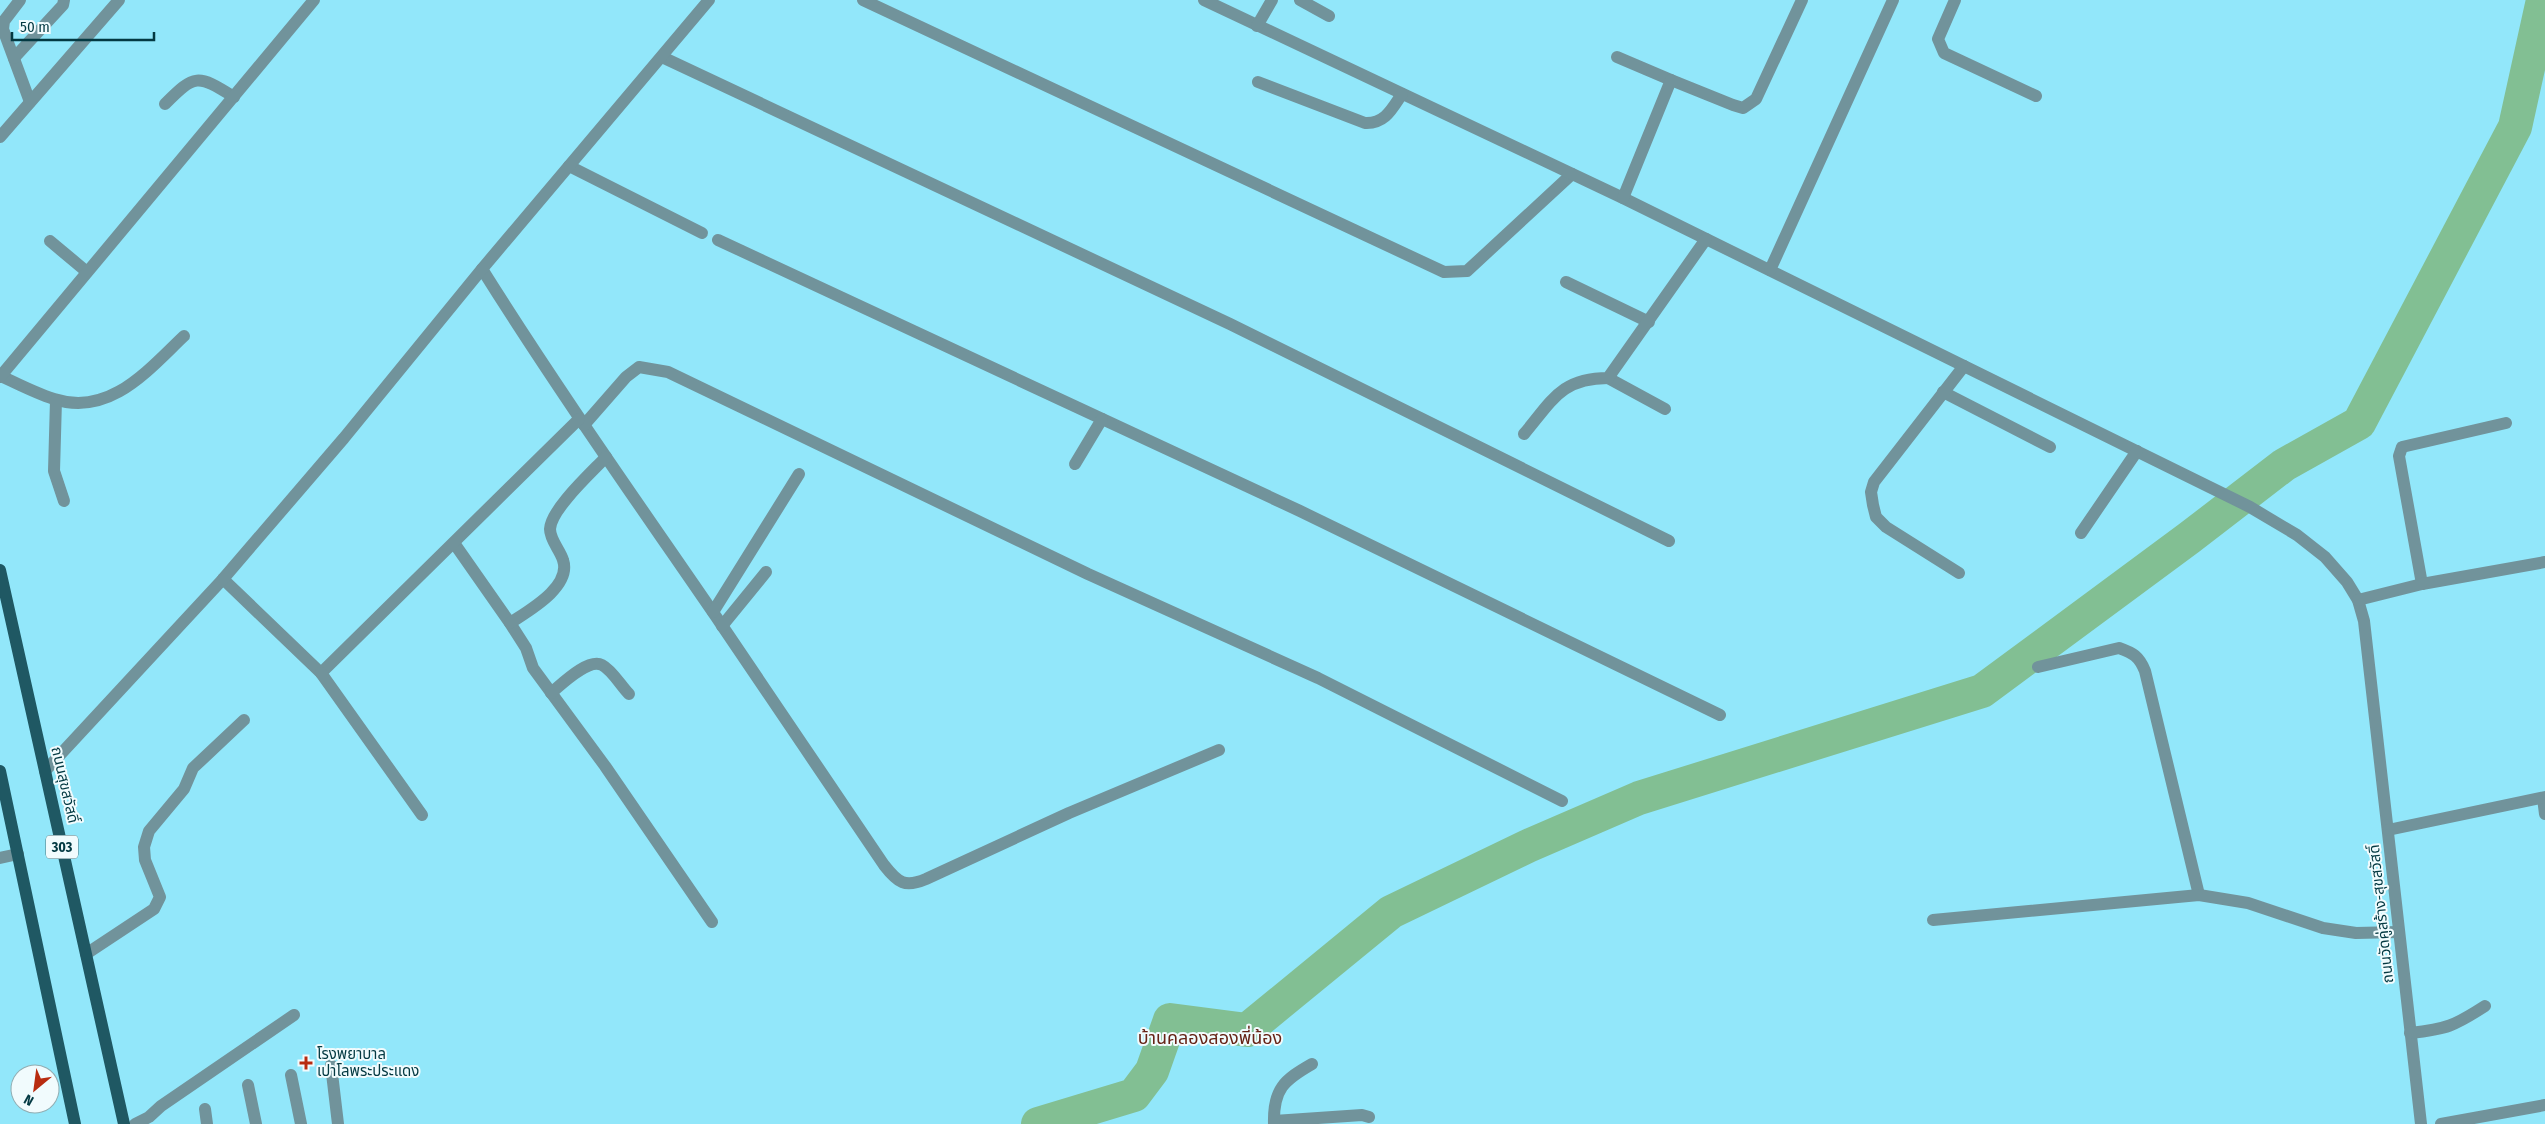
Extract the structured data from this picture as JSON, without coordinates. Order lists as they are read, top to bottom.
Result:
{
  "streets": {
    "main road": ["ถนนสุขสวัสดิ์", "303"],
    "street": ["ถนนวัดคู่สร้าง-สุขสวัสดิ์"]
  },
  "districts": ["บ้านคลองสองพี่น้อง"],
  "places": {
    "health": ["โรงพยาบาล เปาโลพระประแดง"]
  },
  "scale_bar": "50 m",
  "north": "bottom left"
}
